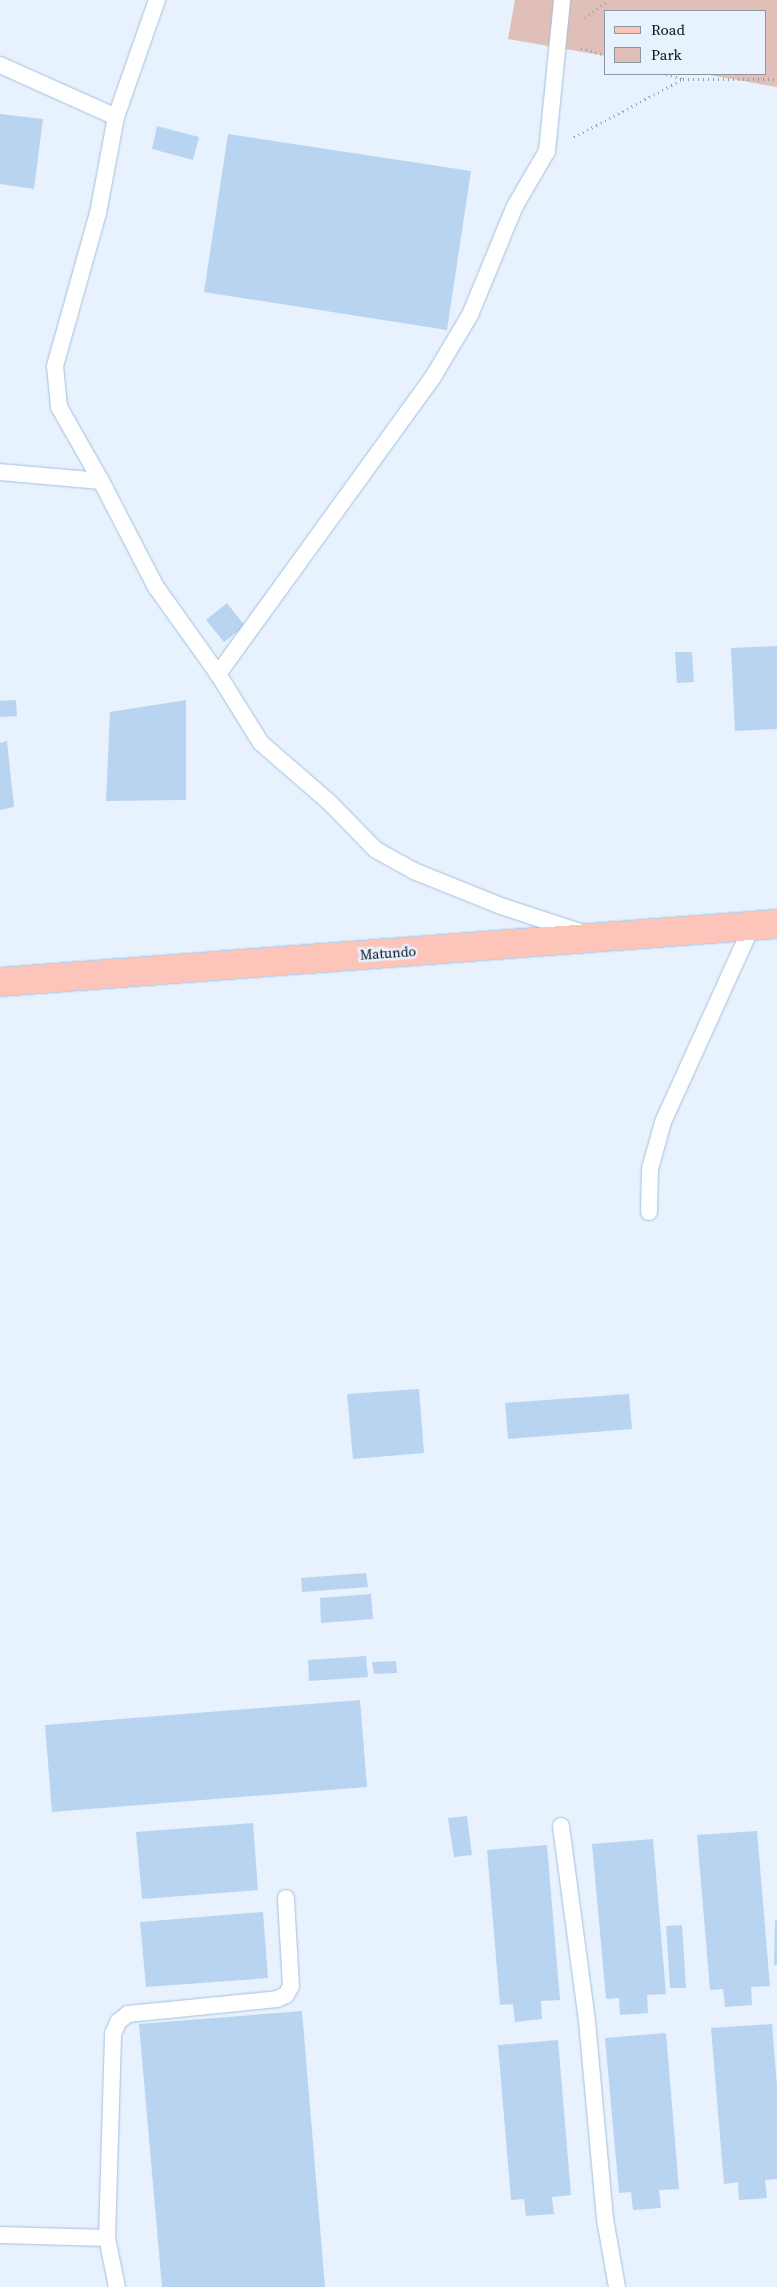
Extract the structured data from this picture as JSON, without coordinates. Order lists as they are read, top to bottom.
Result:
{
  "streets": {
    "main road": ["Matundo"]
  },
  "legend": ["Road", "Park"]
}
